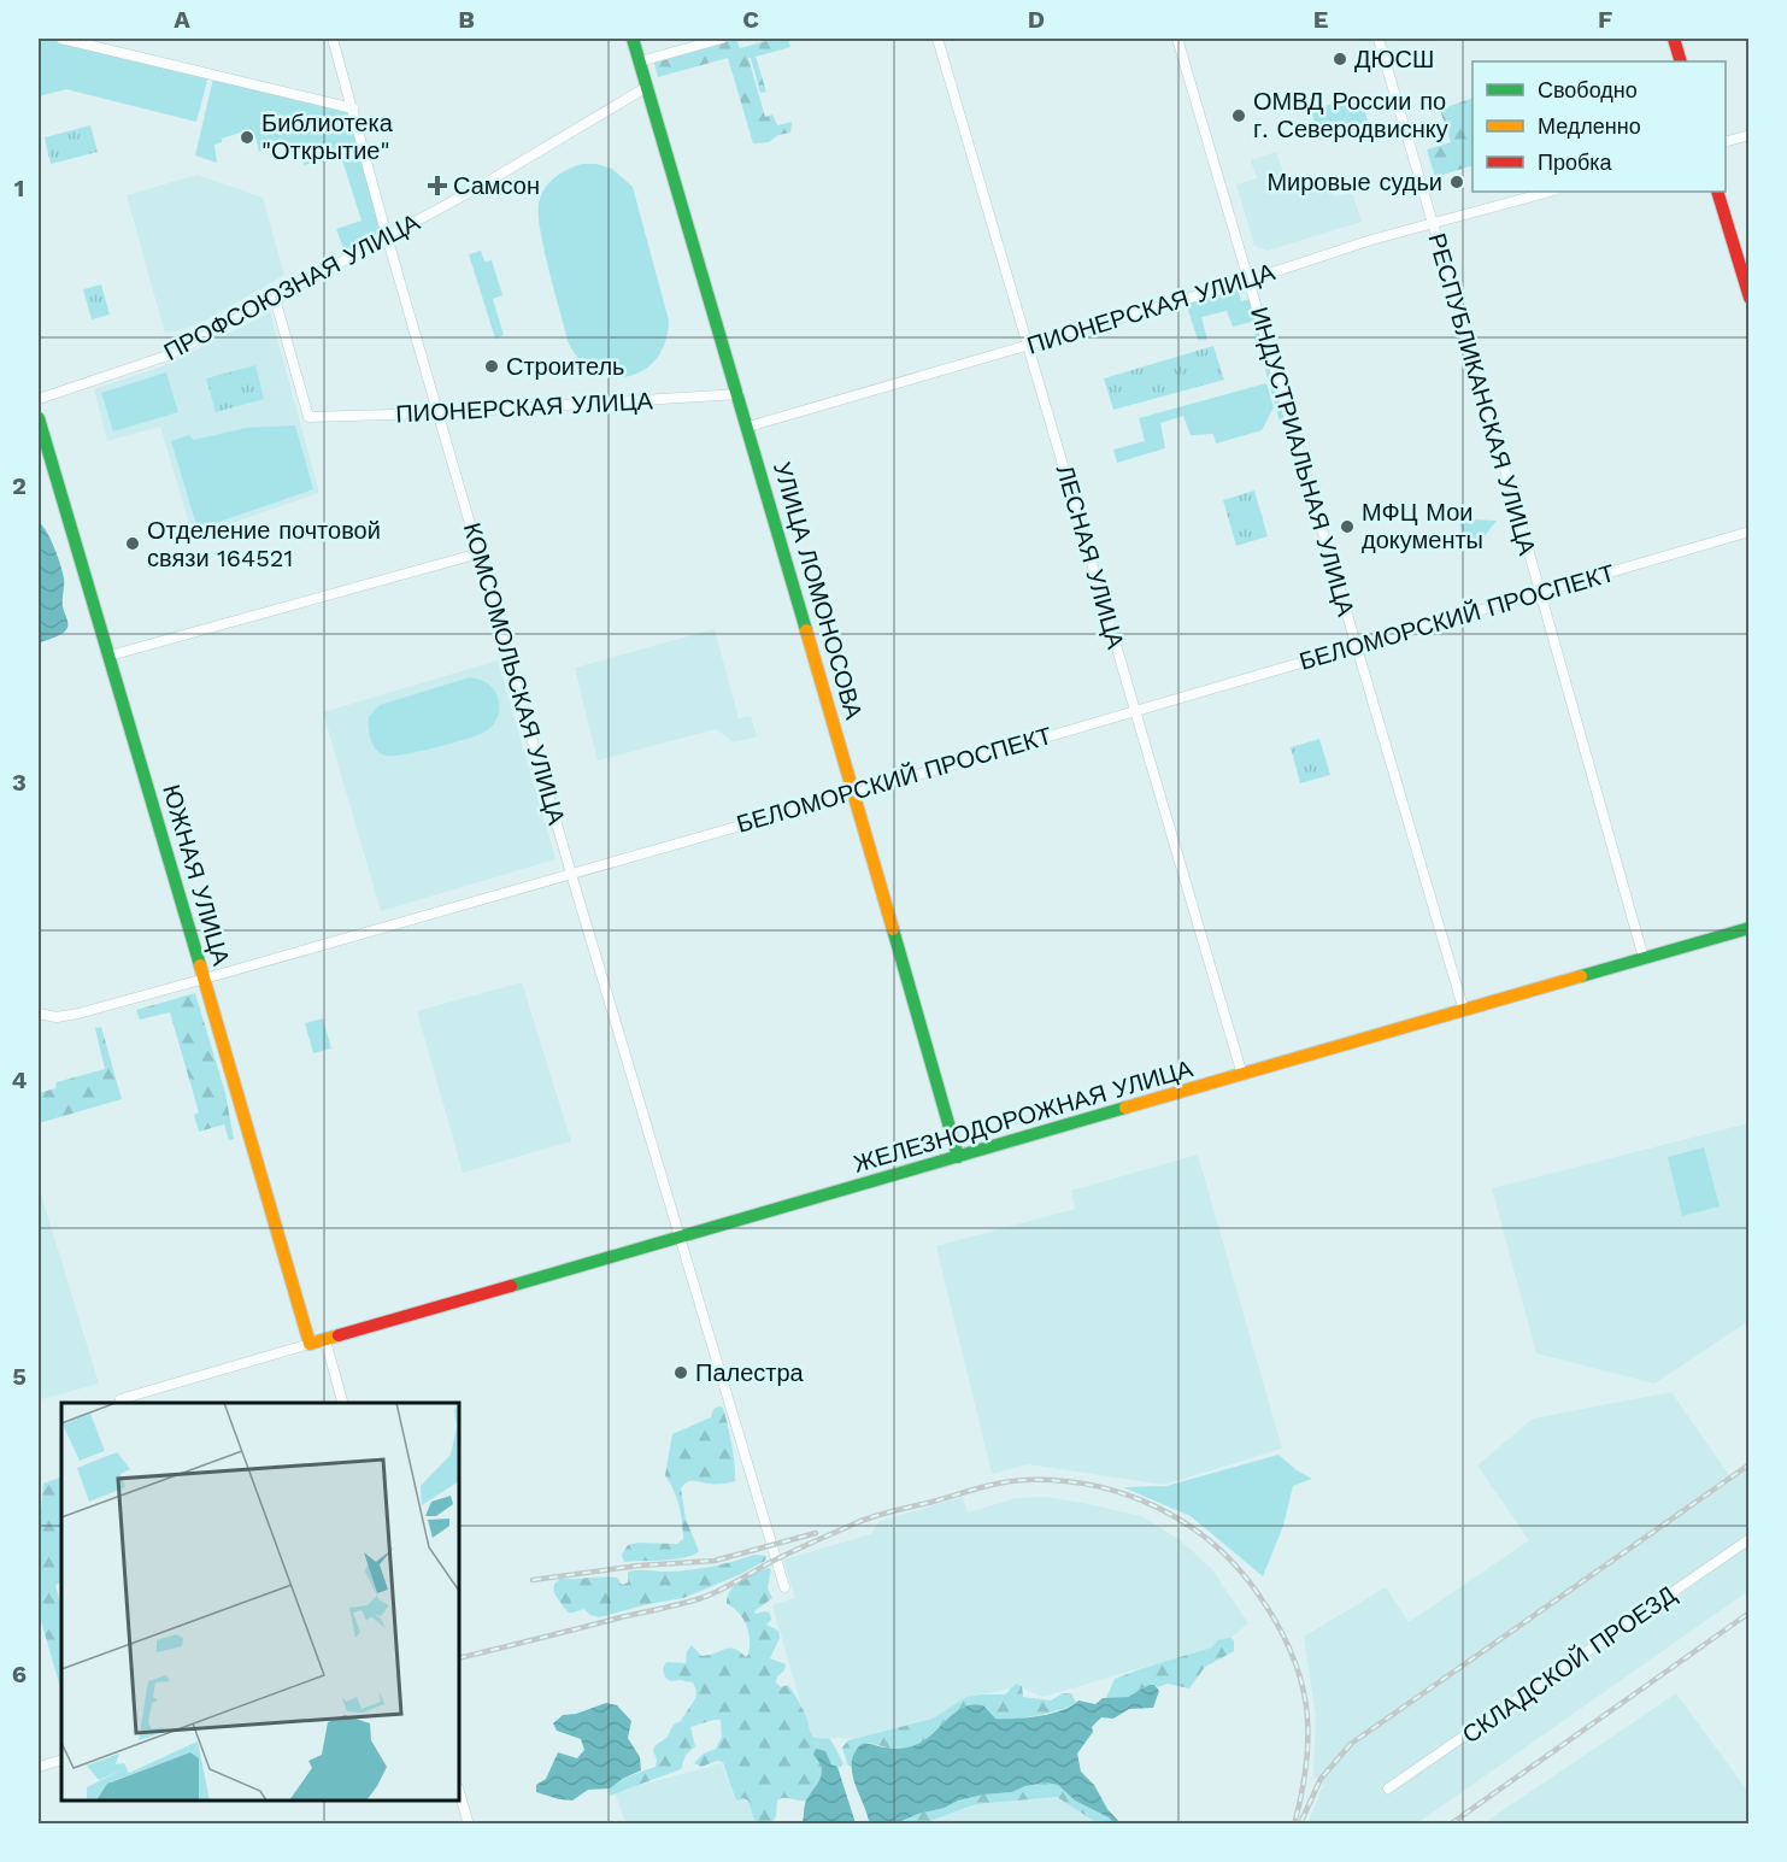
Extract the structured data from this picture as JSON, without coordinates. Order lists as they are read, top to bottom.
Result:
{
  "streets": {
    "main road": ["УЛИЦА ЛОМОНОСОВА", "ЮЖНАЯ УЛИЦА", "ЖЕЛЕЗНОДОРОЖНАЯ УЛИЦА"],
    "street": [
      "ПРОФСОЮЗНАЯ УЛИЦА",
      "ПИОНЕРСКАЯ УЛИЦА",
      "РЕСПУБЛИКАНСКАЯ УЛИЦА",
      "ИНДУСТРИАЛЬНАЯ УЛИЦА",
      "ЛЕСНАЯ УЛИЦА",
      "БЕЛОМОРСКИЙ ПРОСПЕКТ",
      "КОМСОМОЛЬСКАЯ УЛИЦА",
      "СКЛАДСКОЙ ПРОЕЗД"
    ]
  },
  "crossings": [
    ["ПРОФСОЮЗНАЯ УЛИЦА", "УЛИЦА ЛОМОНОСОВА"],
    ["ПРОФСОЮЗНАЯ УЛИЦА", "КОМСОМОЛЬСКАЯ УЛИЦА"],
    ["ПИОНЕРСКАЯ УЛИЦА", "РЕСПУБЛИКАНСКАЯ УЛИЦА"],
    ["ПИОНЕРСКАЯ УЛИЦА", "ИНДУСТРИАЛЬНАЯ УЛИЦА"],
    ["ПИОНЕРСКАЯ УЛИЦА", "ЛЕСНАЯ УЛИЦА"],
    ["ПИОНЕРСКАЯ УЛИЦА", "УЛИЦА ЛОМОНОСОВА"],
    ["ПИОНЕРСКАЯ УЛИЦА", "КОМСОМОЛЬСКАЯ УЛИЦА"],
    ["РЕСПУБЛИКАНСКАЯ УЛИЦА", "БЕЛОМОРСКИЙ ПРОСПЕКТ"],
    ["РЕСПУБЛИКАНСКАЯ УЛИЦА", "ЖЕЛЕЗНОДОРОЖНАЯ УЛИЦА"],
    ["ИНДУСТРИАЛЬНАЯ УЛИЦА", "БЕЛОМОРСКИЙ ПРОСПЕКТ"],
    ["ИНДУСТРИАЛЬНАЯ УЛИЦА", "ЖЕЛЕЗНОДОРОЖНАЯ УЛИЦА"],
    ["ЛЕСНАЯ УЛИЦА", "БЕЛОМОРСКИЙ ПРОСПЕКТ"],
    ["ЛЕСНАЯ УЛИЦА", "ЖЕЛЕЗНОДОРОЖНАЯ УЛИЦА"],
    ["УЛИЦА ЛОМОНОСОВА", "БЕЛОМОРСКИЙ ПРОСПЕКТ"],
    ["УЛИЦА ЛОМОНОСОВА", "ЖЕЛЕЗНОДОРОЖНАЯ УЛИЦА"],
    ["БЕЛОМОРСКИЙ ПРОСПЕКТ", "КОМСОМОЛЬСКАЯ УЛИЦА"],
    ["БЕЛОМОРСКИЙ ПРОСПЕКТ", "ЮЖНАЯ УЛИЦА"],
    ["КОМСОМОЛЬСКАЯ УЛИЦА", "ЖЕЛЕЗНОДОРОЖНАЯ УЛИЦА"],
    ["ЮЖНАЯ УЛИЦА", "ЖЕЛЕЗНОДОРОЖНАЯ УЛИЦА"]
  ],
  "places": {
    "other": [
      "ДЮСШ",
      "ОМВД России по г. Северодвиснку",
      "Библиотека \"Открытие\"",
      "Мировые судьи",
      "Строитель",
      "МФЦ Мои документы",
      "Отделение почтовой связи 164521",
      "Палестра"
    ],
    "health": ["Самсон"]
  },
  "legend": ["Свободно", "Медленно", "Пробка"],
  "grid": {
    "columns": [
      "A",
      "B",
      "C",
      "D",
      "E",
      "F"
    ],
    "rows": [
      "1",
      "2",
      "3",
      "4",
      "5",
      "6"
    ]
  }
}
